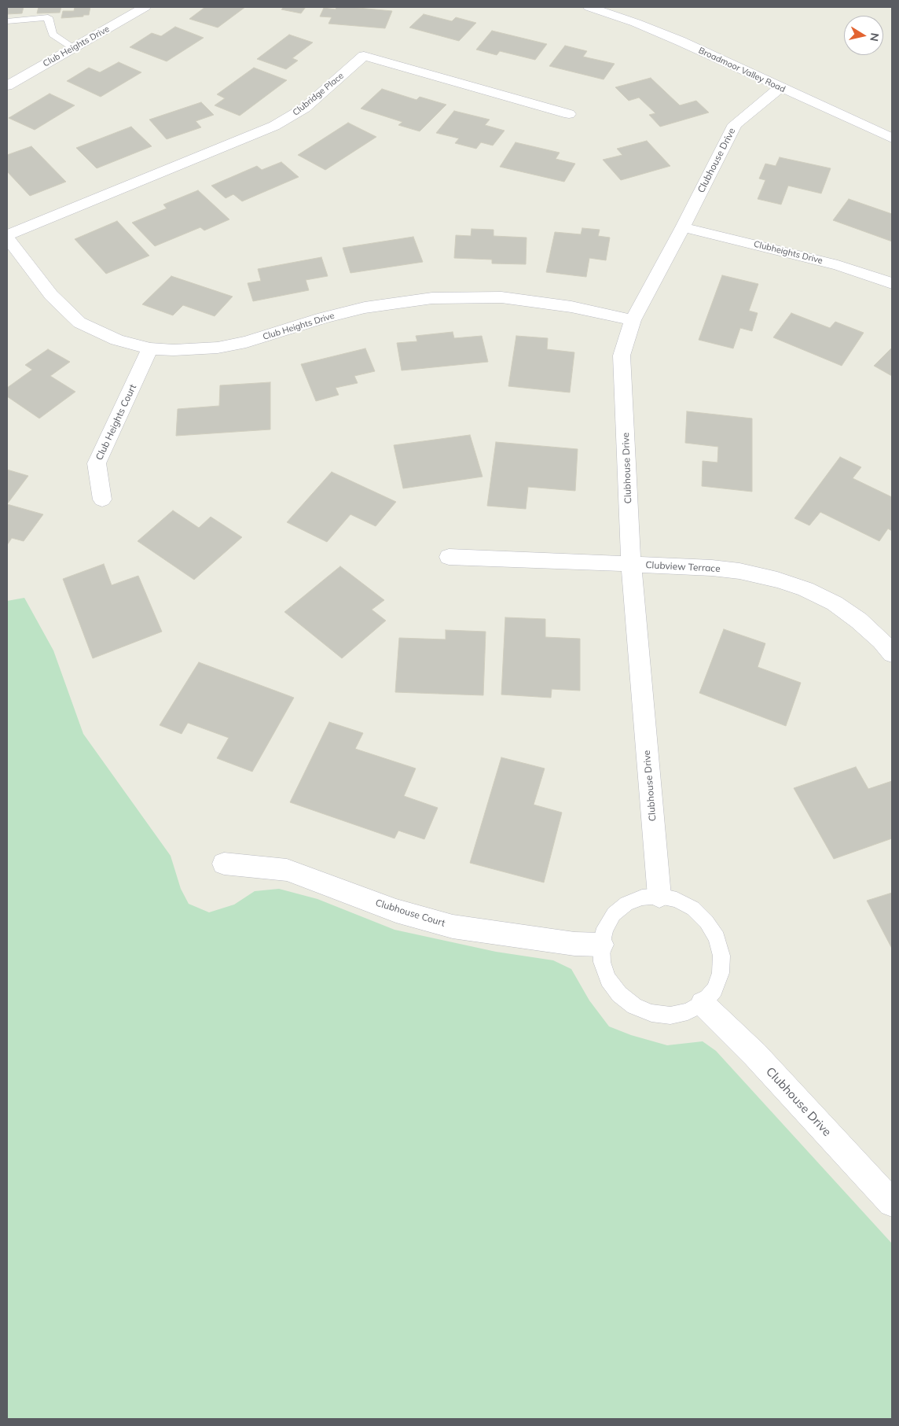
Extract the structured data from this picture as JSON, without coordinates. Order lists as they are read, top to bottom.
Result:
{
  "streets": {
    "street": [
      "Club Heights Drive",
      "Broadmoor Valley Road",
      "Clubridge Place",
      "Clubhouse Drive",
      "Clubheights Drive",
      "Club Heights Court",
      "Clubview Terrace",
      "Clubhouse Court"
    ]
  },
  "crossings": [
    ["Club Heights Drive", "Clubridge Place"],
    ["Club Heights Drive", "Clubhouse Drive"],
    ["Club Heights Drive", "Club Heights Court"],
    ["Broadmoor Valley Road", "Clubhouse Drive"],
    ["Clubhouse Drive", "Clubheights Drive"],
    ["Clubhouse Drive", "Clubview Terrace"],
    ["Clubhouse Drive", "Clubhouse Court"]
  ],
  "north": "right"
}
